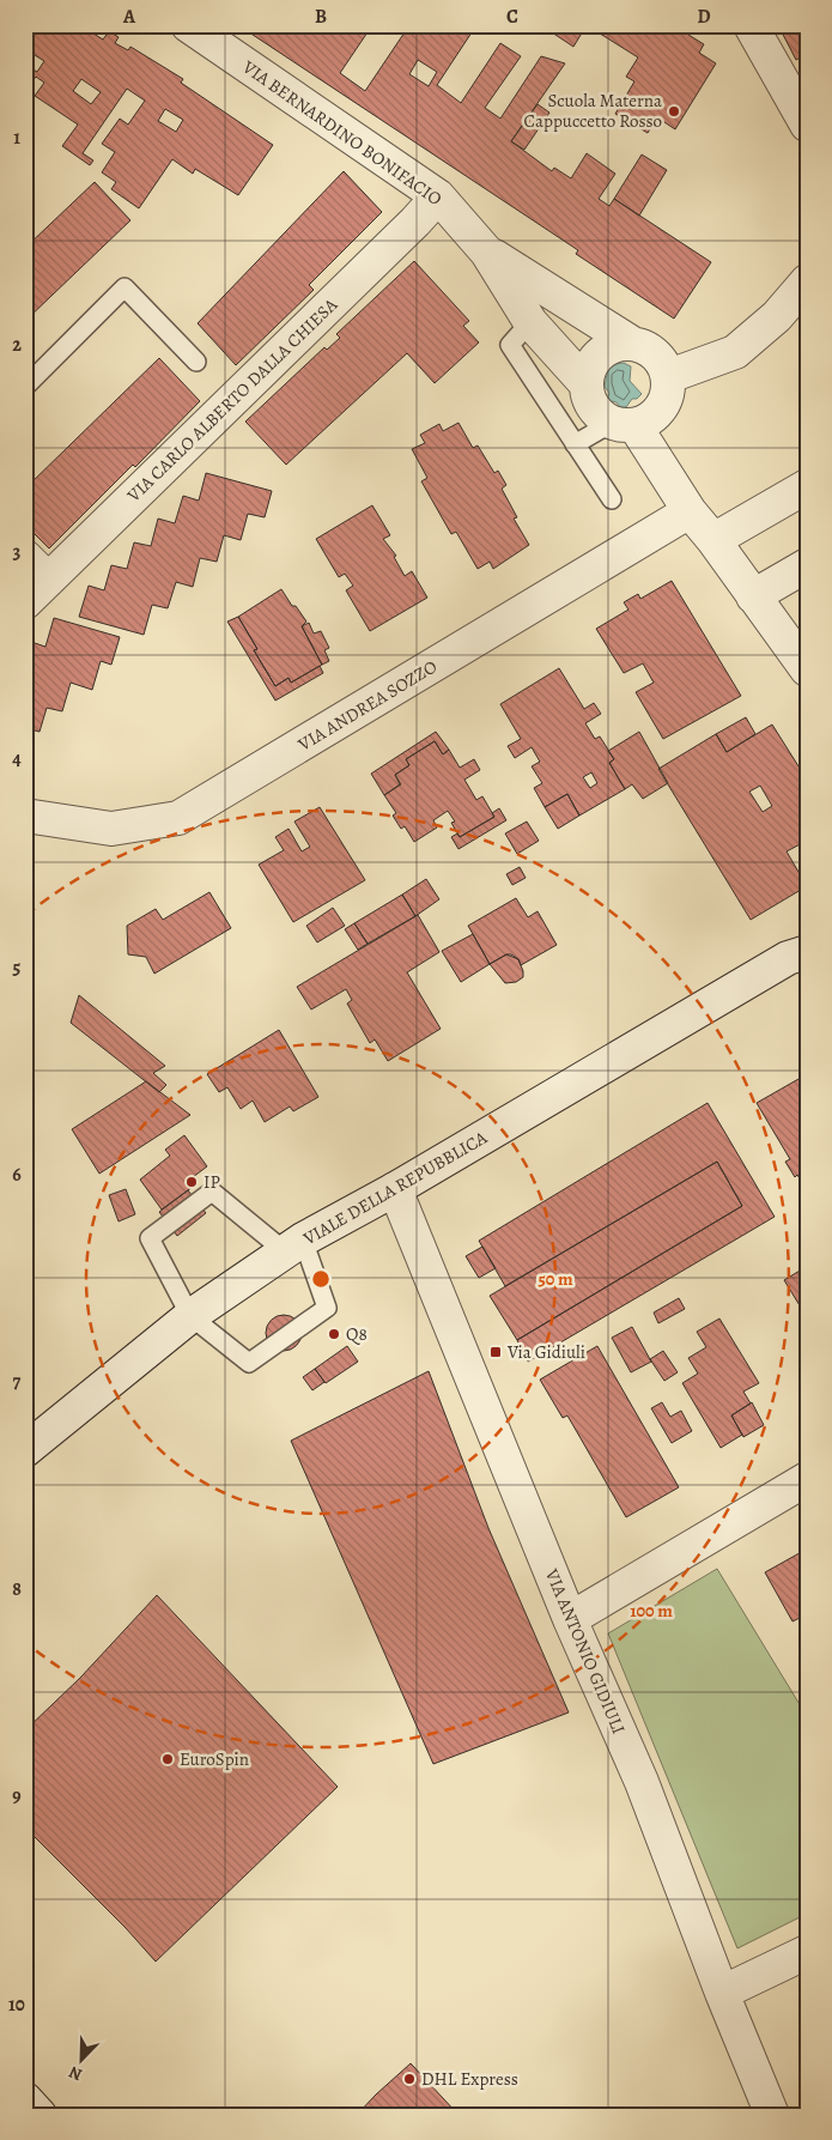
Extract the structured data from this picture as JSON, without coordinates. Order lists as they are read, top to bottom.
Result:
{
  "streets": {
    "street": [
      "VIA BERNARDINO BONIFACIO",
      "VIA CARLO ALBERTO DALLA CHIESA",
      "VIA ANDREA SOZZO",
      "VIALE DELLA REPUBBLICA",
      "VIA ANTONIO GIDIULI"
    ]
  },
  "crossings": [
    ["VIA BERNARDINO BONIFACIO", "VIA CARLO ALBERTO DALLA CHIESA"],
    ["VIA BERNARDINO BONIFACIO", "VIA ANDREA SOZZO"],
    ["VIALE DELLA REPUBBLICA", "VIA ANTONIO GIDIULI"]
  ],
  "places": {
    "other": [
      "Scuola Materna Cappuccetto Rosso",
      "IP",
      "Q8",
      "EuroSpin",
      "DHL Express"
    ],
    "transit": ["Via Gidiuli"]
  },
  "north": "bottom left",
  "grid": {
    "columns": [
      "A",
      "B",
      "C",
      "D"
    ],
    "rows": [
      "1",
      "2",
      "3",
      "4",
      "5",
      "6",
      "7",
      "8",
      "9",
      "10"
    ]
  },
  "rings": ["50 m", "100 m"]
}
